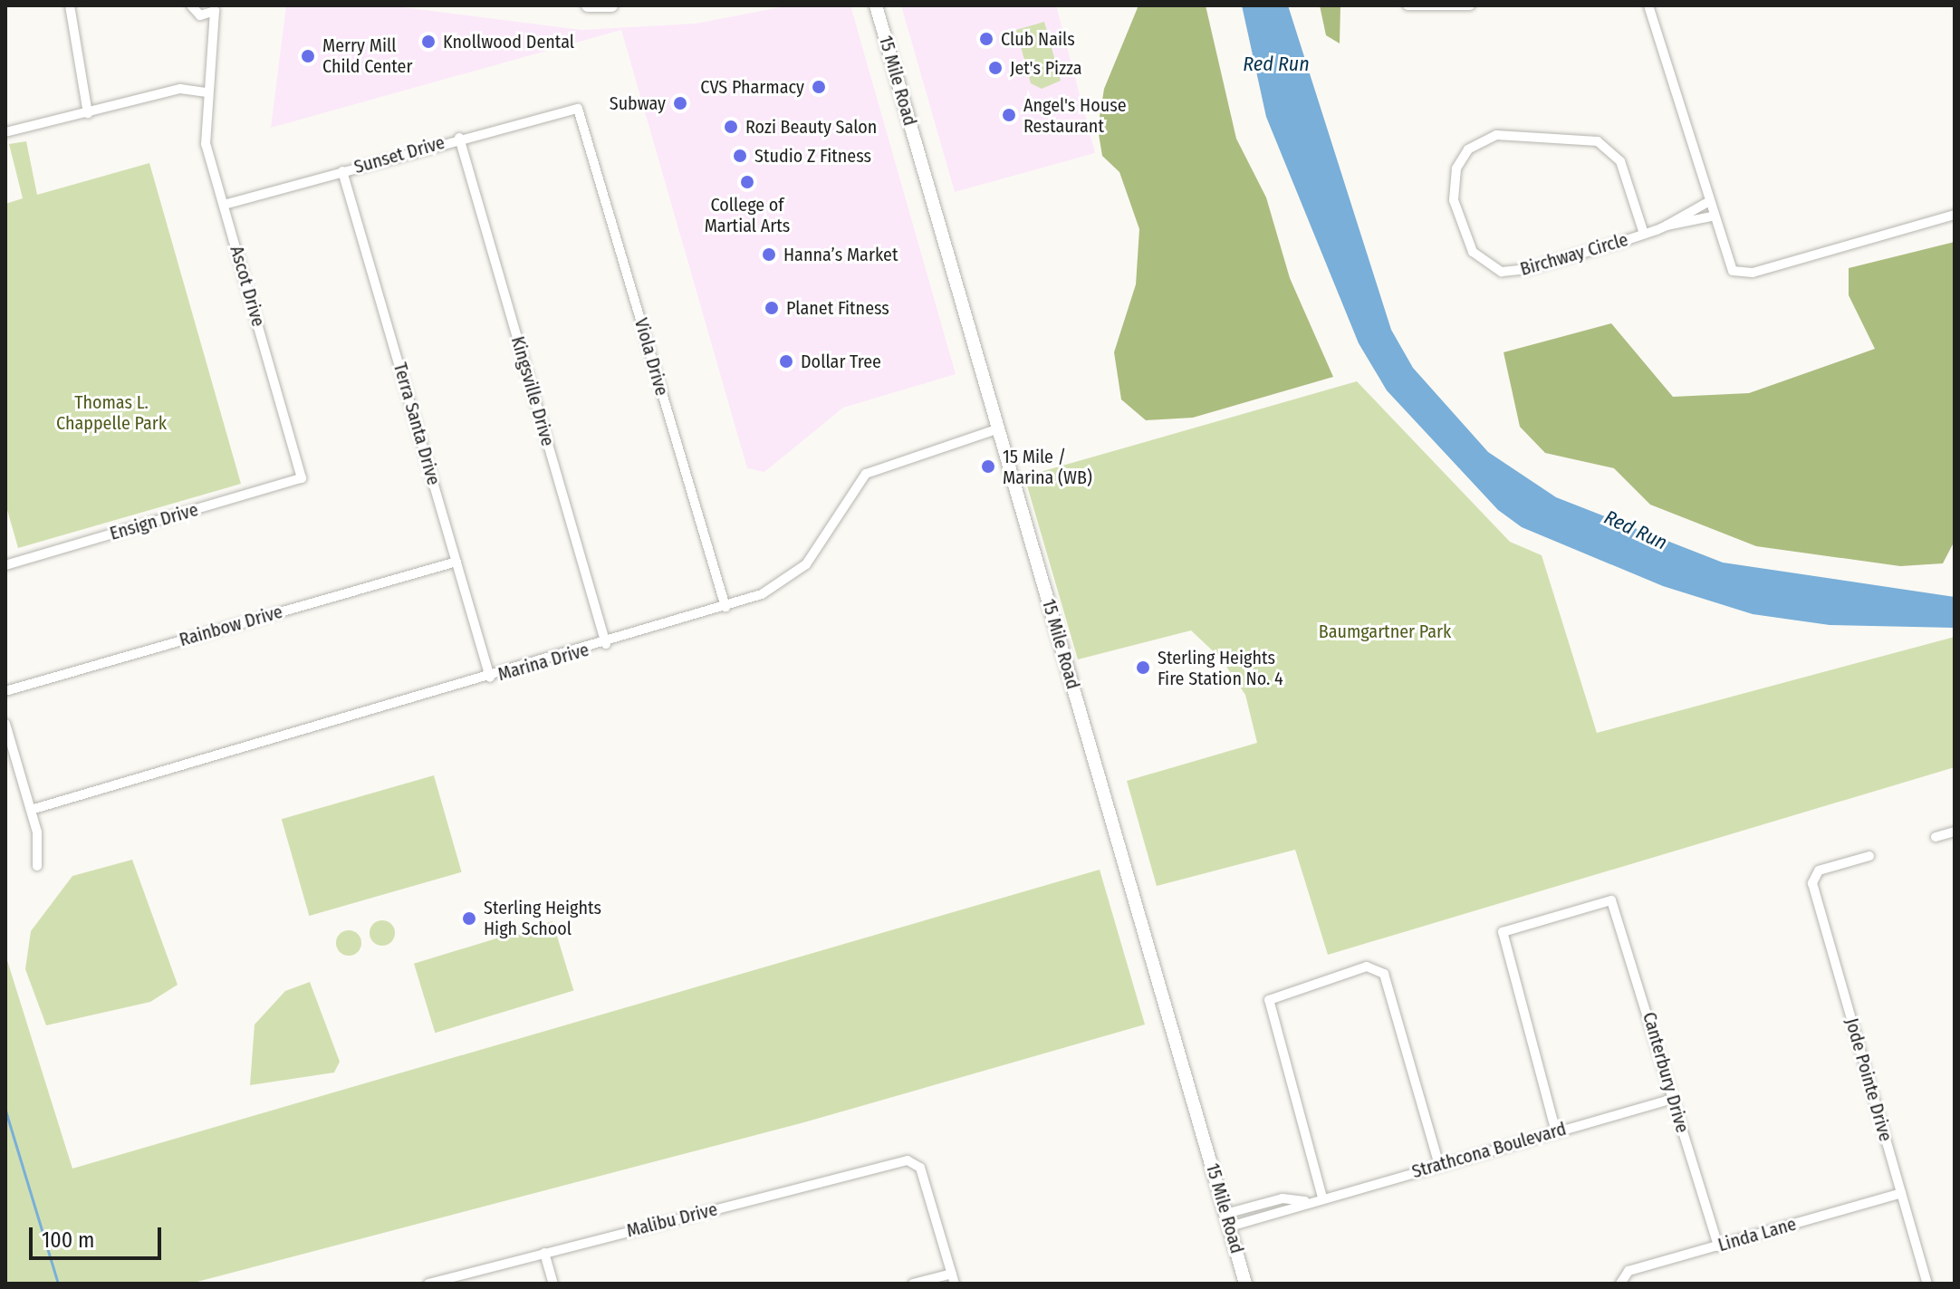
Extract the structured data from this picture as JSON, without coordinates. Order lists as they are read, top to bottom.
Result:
{
  "streets": {
    "main road": ["15 Mile Road"],
    "street": [
      "Sunset Drive",
      "Birchway Circle",
      "Ascot Drive",
      "Viola Drive",
      "Kingsville Drive",
      "Terra Santa Drive",
      "Ensign Drive",
      "Rainbow Drive",
      "Marina Drive",
      "Canterbury Drive",
      "Jode Pointe Drive",
      "Strathcona Boulevard",
      "Malibu Drive",
      "Linda Lane"
    ]
  },
  "crossings": [
    ["15 Mile Road", "Marina Drive"],
    ["15 Mile Road", "Strathcona Boulevard"],
    ["Sunset Drive", "Ascot Drive"],
    ["Sunset Drive", "Viola Drive"],
    ["Sunset Drive", "Kingsville Drive"],
    ["Sunset Drive", "Terra Santa Drive"],
    ["Ascot Drive", "Ensign Drive"],
    ["Viola Drive", "Marina Drive"],
    ["Kingsville Drive", "Marina Drive"],
    ["Terra Santa Drive", "Rainbow Drive"],
    ["Terra Santa Drive", "Marina Drive"],
    ["Canterbury Drive", "Strathcona Boulevard"],
    ["Canterbury Drive", "Linda Lane"],
    ["Jode Pointe Drive", "Linda Lane"]
  ],
  "water": ["Red Run"],
  "parks": ["Thomas L. Chappelle Park", "Baumgartner Park"],
  "places": [
    "Club Nails",
    "Knollwood Dental",
    "Merry Mill Child Center",
    "Jet's Pizza",
    "CVS Pharmacy",
    "Subway",
    "Angel's House Restaurant",
    "Rozi Beauty Salon",
    "Studio Z Fitness",
    "College of Martial Arts",
    "Hanna’s Market",
    "Planet Fitness",
    "Dollar Tree",
    "15 Mile / Marina (WB)",
    "Sterling Heights Fire Station No. 4",
    "Sterling Heights High School"
  ],
  "scale_bar": "100 m"
}
